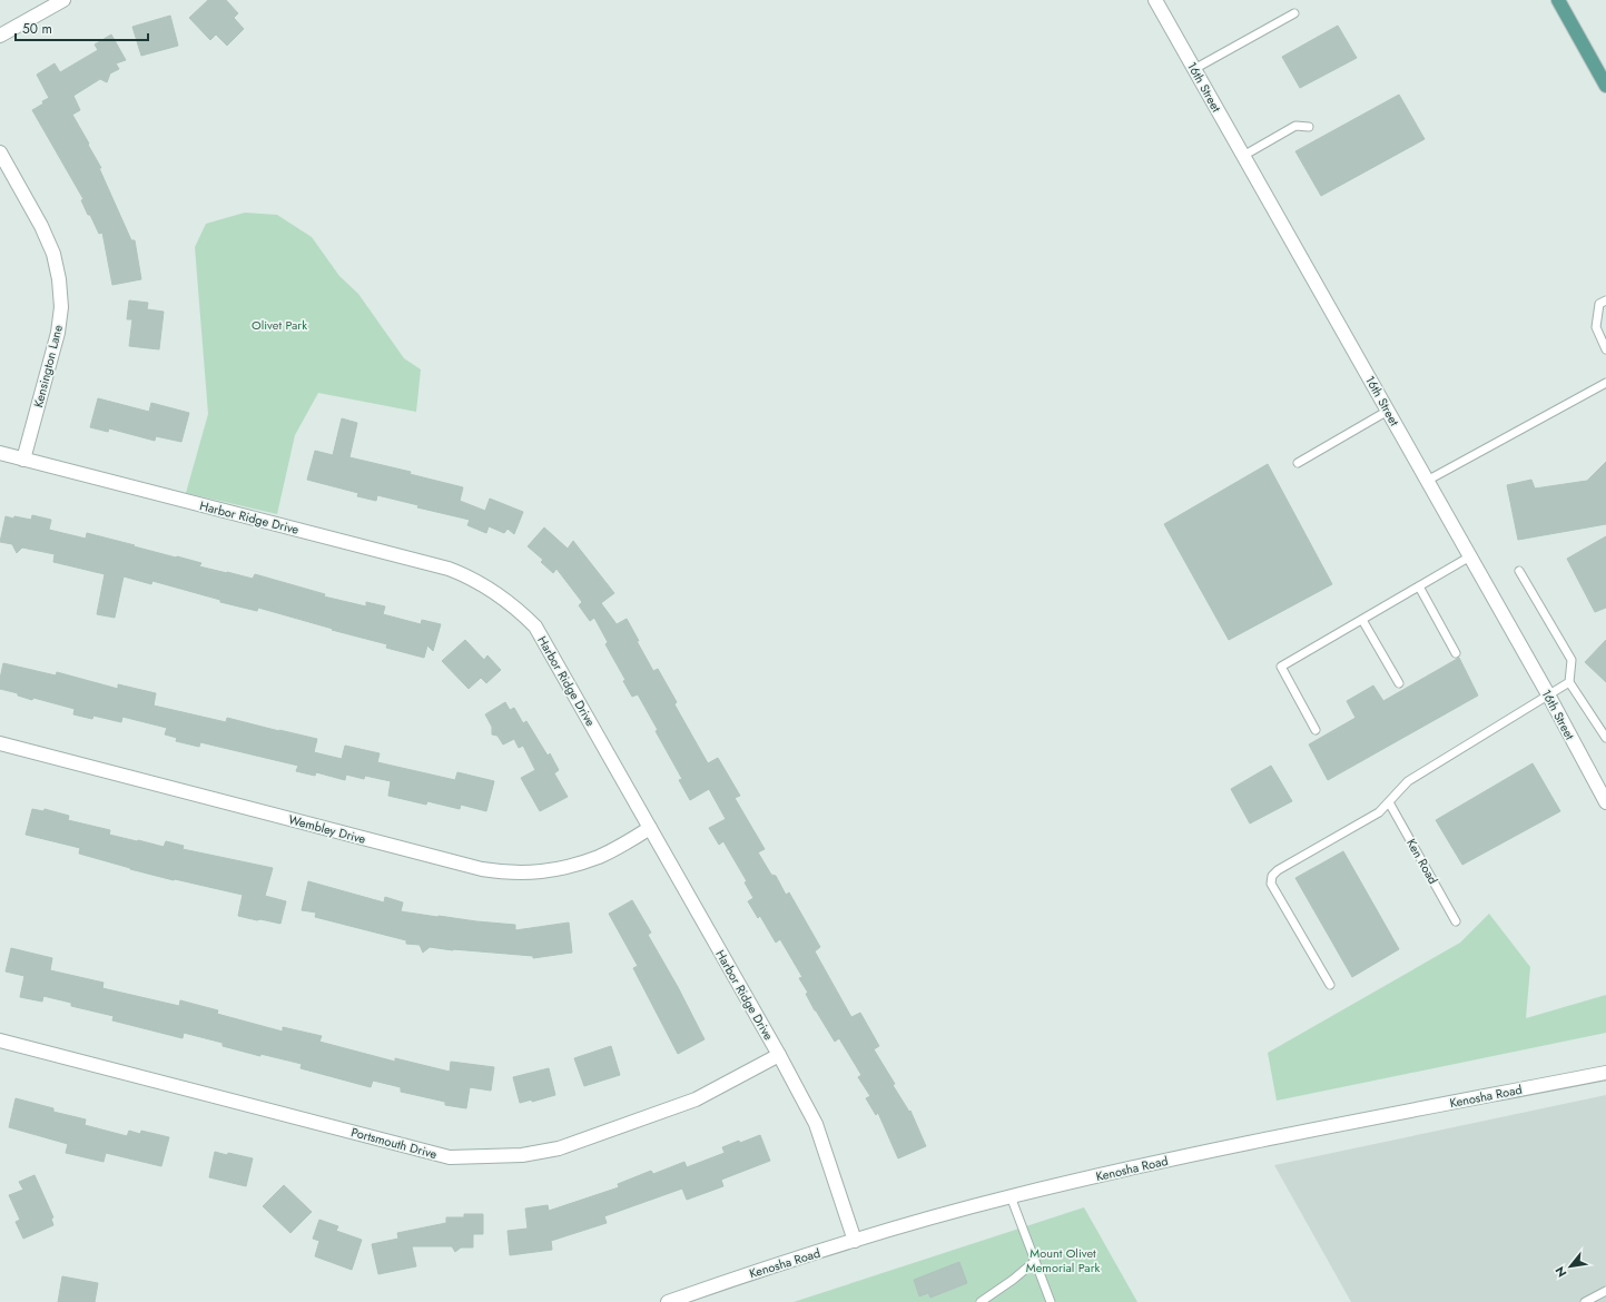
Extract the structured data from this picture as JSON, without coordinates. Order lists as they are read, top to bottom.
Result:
{
  "streets": {
    "street": [
      "16th Street",
      "Kensington Lane",
      "Harbor Ridge Drive",
      "Wembley Drive",
      "Kenosha Road",
      "Portsmouth Drive"
    ],
    "lane": ["Ken Road"]
  },
  "crossings": [
    ["Kensington Lane", "Harbor Ridge Drive"],
    ["Harbor Ridge Drive", "Wembley Drive"],
    ["Harbor Ridge Drive", "Kenosha Road"],
    ["Harbor Ridge Drive", "Portsmouth Drive"]
  ],
  "parks": ["Olivet Park", "Mount Olivet Memorial Park"],
  "scale_bar": "50 m",
  "north": "bottom left"
}
